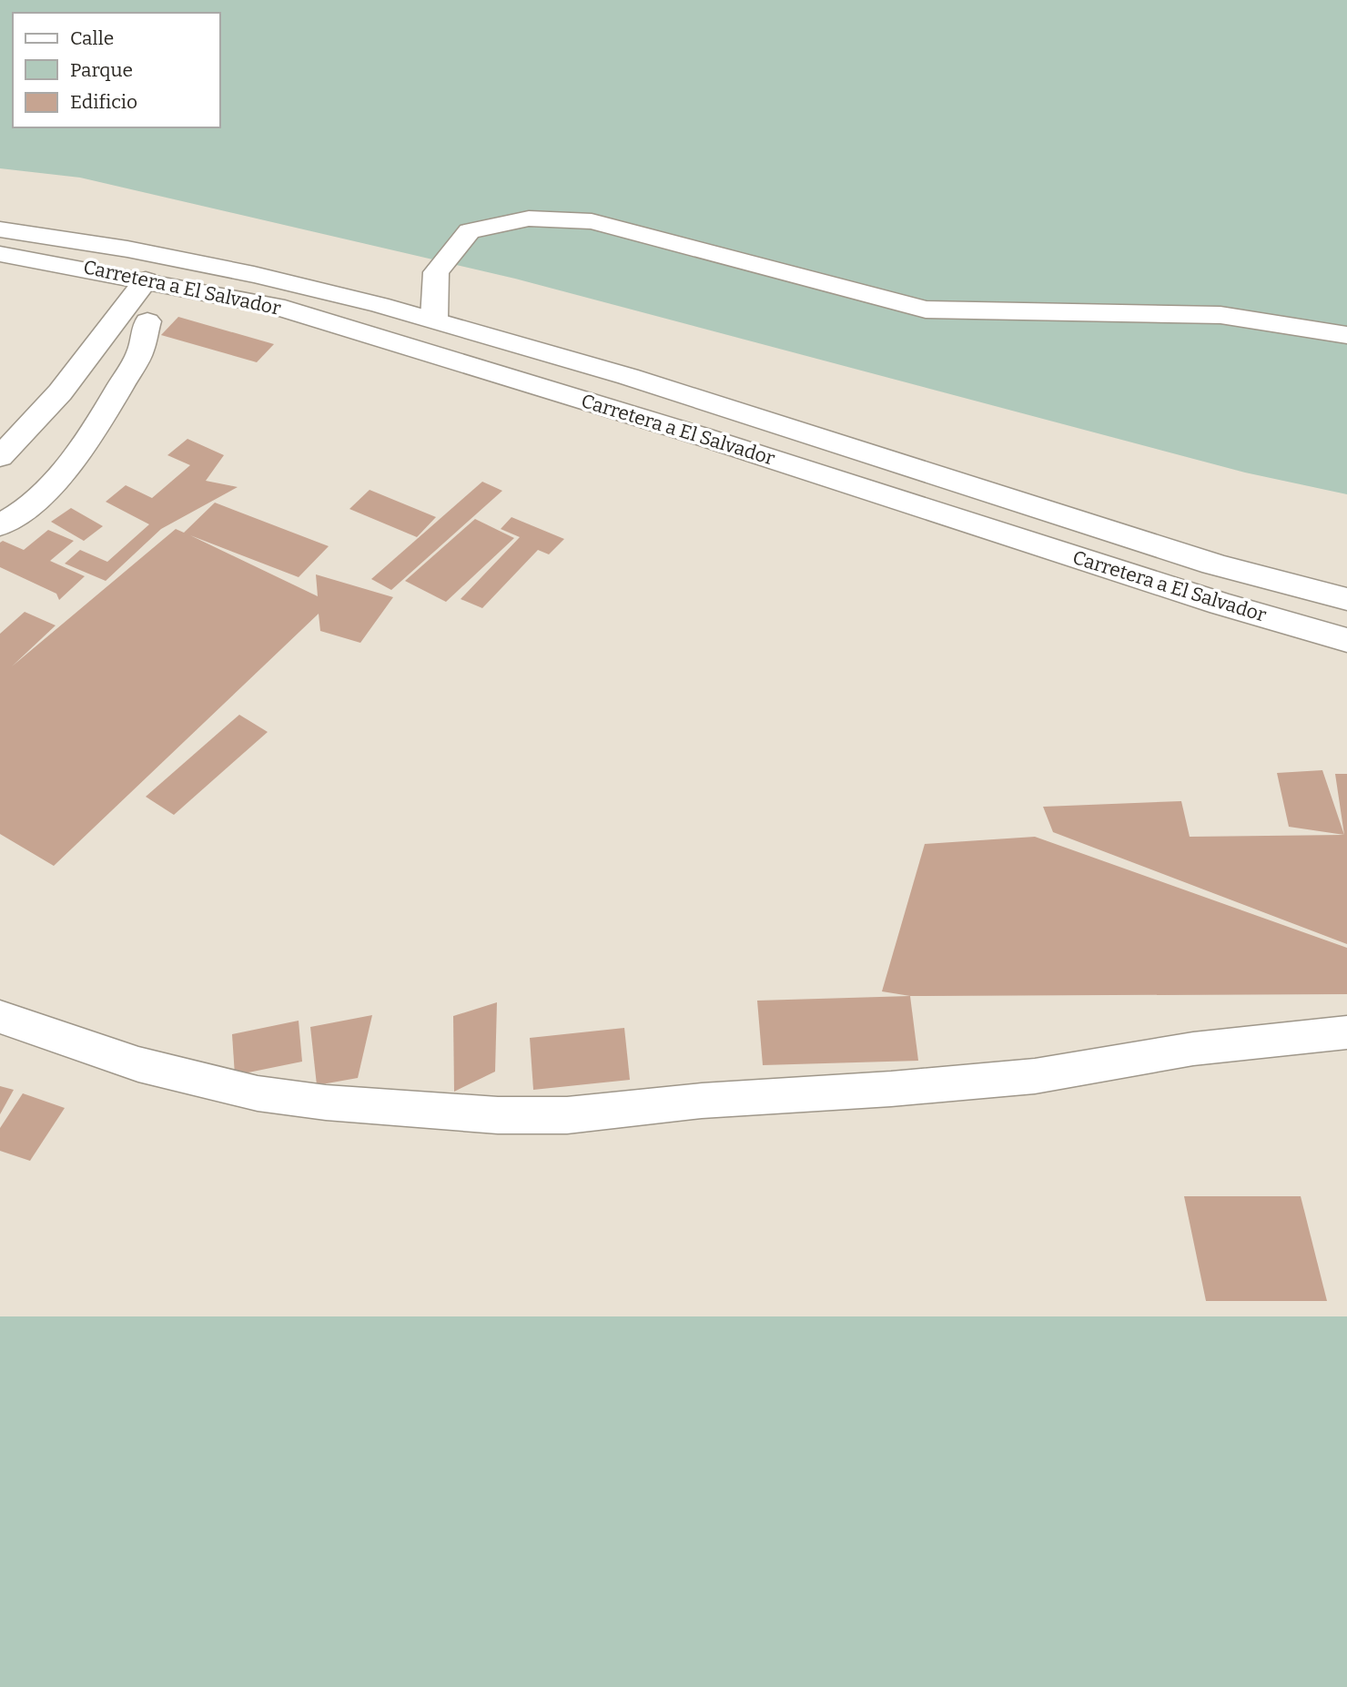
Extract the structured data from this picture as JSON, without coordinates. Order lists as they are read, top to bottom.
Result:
{
  "streets": {
    "main road": ["Carretera a El Salvador"]
  },
  "legend": ["Calle", "Parque", "Edificio"]
}
